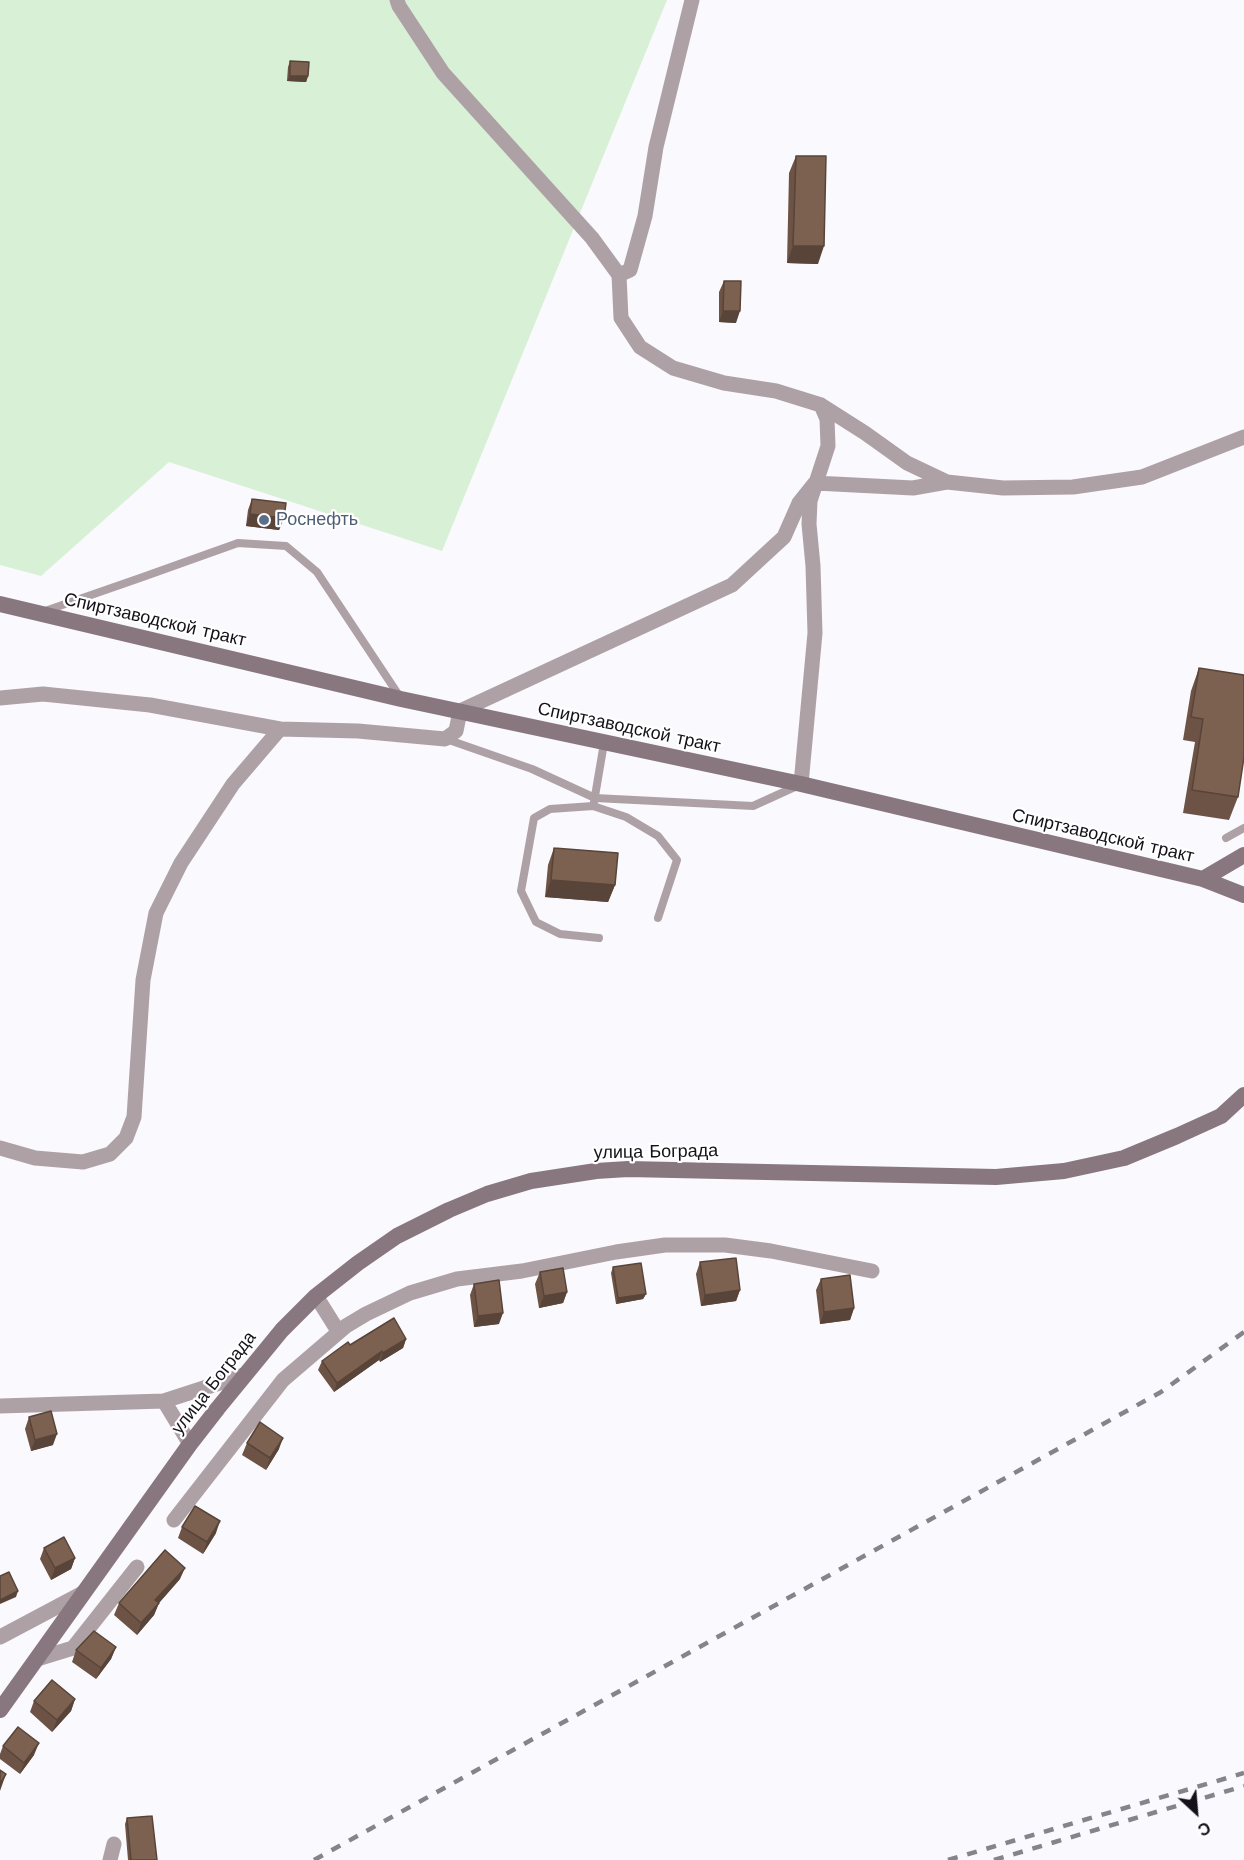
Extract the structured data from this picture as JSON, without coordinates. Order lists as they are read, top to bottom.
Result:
{
  "streets": {
    "main road": ["Спиртзаводской тракт", "улица Бограда"]
  },
  "places": ["Роснефть"],
  "north": "bottom right"
}
